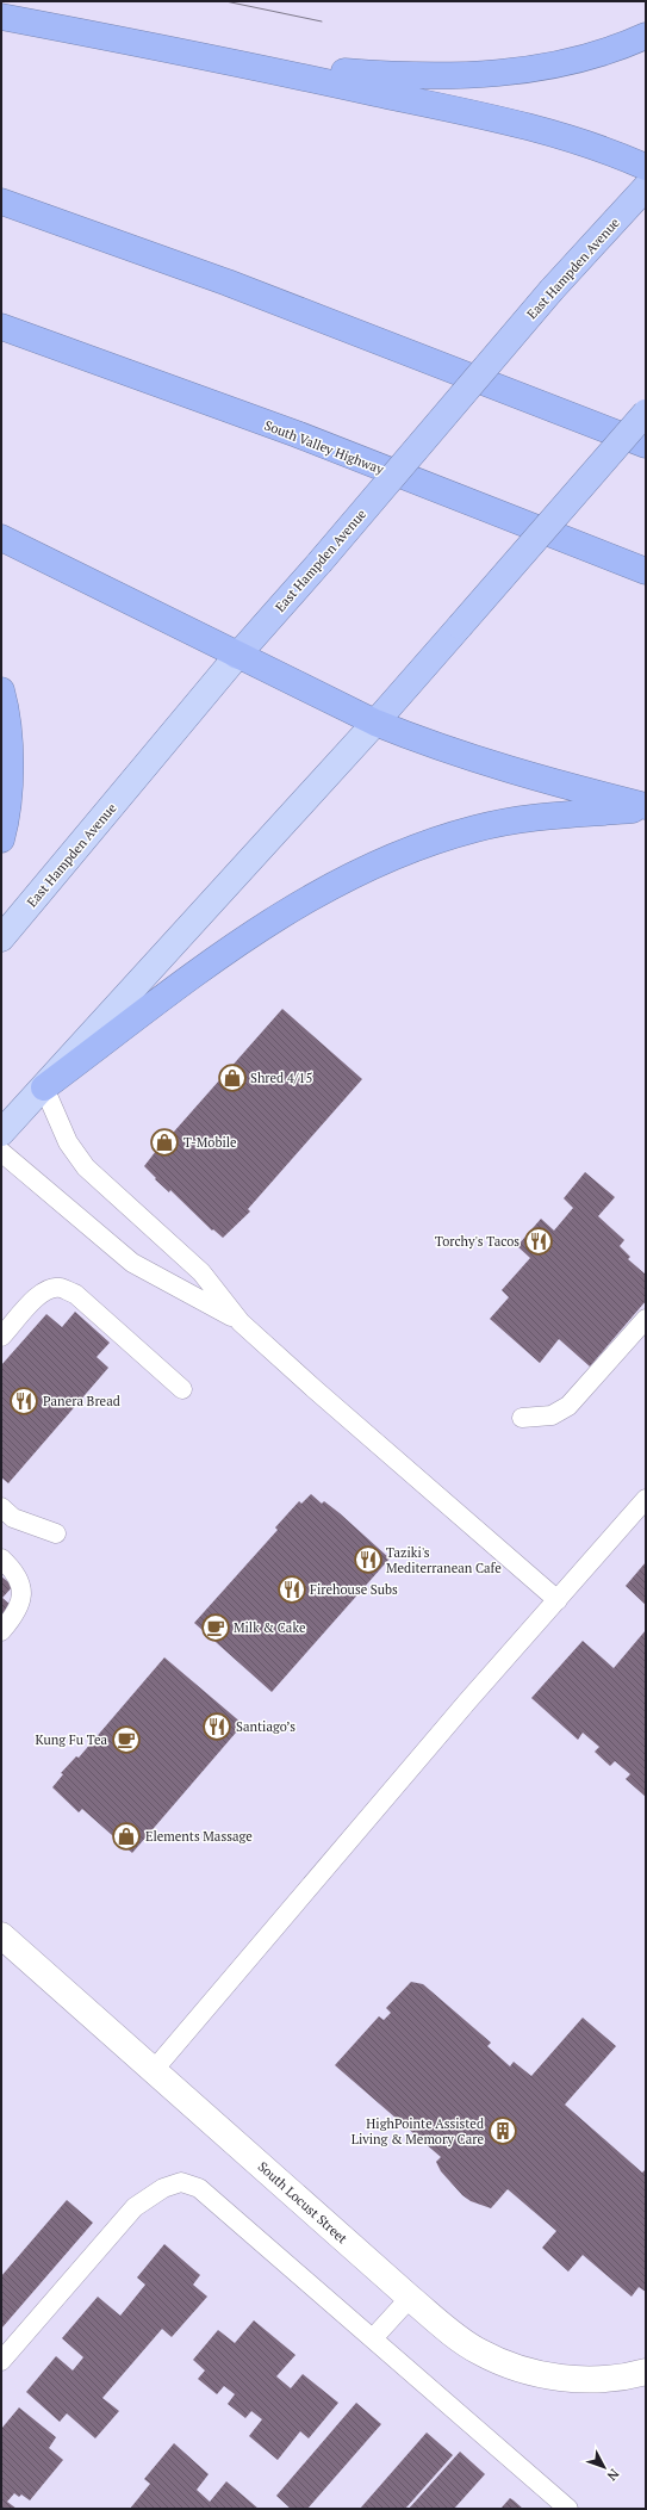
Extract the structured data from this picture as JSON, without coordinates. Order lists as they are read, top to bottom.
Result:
{
  "streets": {
    "highway": ["East Hampden Avenue", "South Valley Highway"],
    "street": ["South Locust Street"]
  },
  "places": {
    "shop": ["Shred 4/15", "T-Mobile", "Elements Massage"],
    "restaurant": [
      "Torchy's Tacos",
      "Panera Bread",
      "Taziki's Mediterranean Cafe",
      "Firehouse Subs",
      "Santiago’s"
    ],
    "cafe": ["Milk & Cake", "Kung Fu Tea"],
    "building": ["HighPointe Assisted Living & Memory Care"]
  },
  "north": "bottom right"
}
